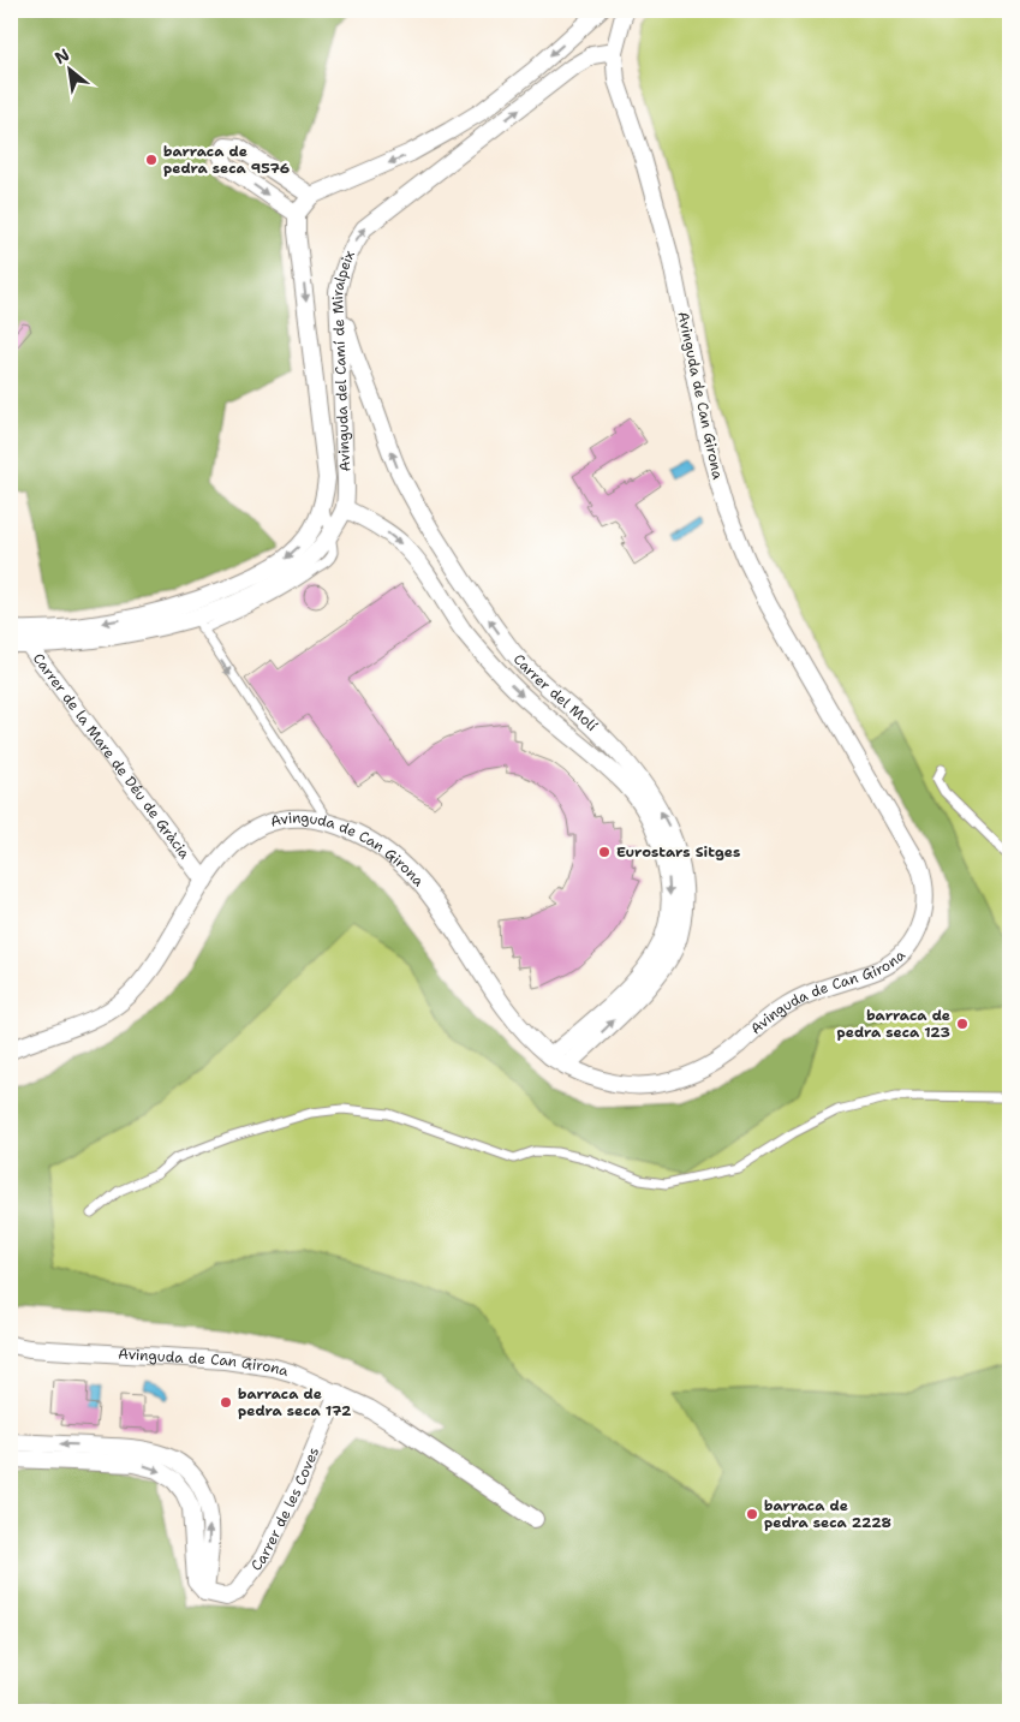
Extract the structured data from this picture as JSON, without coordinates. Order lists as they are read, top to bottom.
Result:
{
  "streets": {
    "street": [
      "Avinguda del Camí de Miralpeix",
      "Avinguda de Can Girona",
      "Carrer del Molí",
      "Carrer de la Mare de Déu de Gràcia",
      "Carrer de les Coves"
    ]
  },
  "crossings": [
    ["Avinguda del Camí de Miralpeix", "Avinguda de Can Girona"],
    ["Avinguda del Camí de Miralpeix", "Carrer del Molí"],
    ["Avinguda del Camí de Miralpeix", "Carrer de la Mare de Déu de Gràcia"],
    ["Avinguda de Can Girona", "Carrer del Molí"],
    ["Avinguda de Can Girona", "Carrer de la Mare de Déu de Gràcia"],
    ["Avinguda de Can Girona", "Carrer de les Coves"]
  ],
  "places": [
    "barraca de pedra seca 9576",
    "Eurostars Sitges",
    "barraca de pedra seca 123",
    "barraca de pedra seca 172",
    "barraca de pedra seca 2228"
  ],
  "north": "top left"
}
